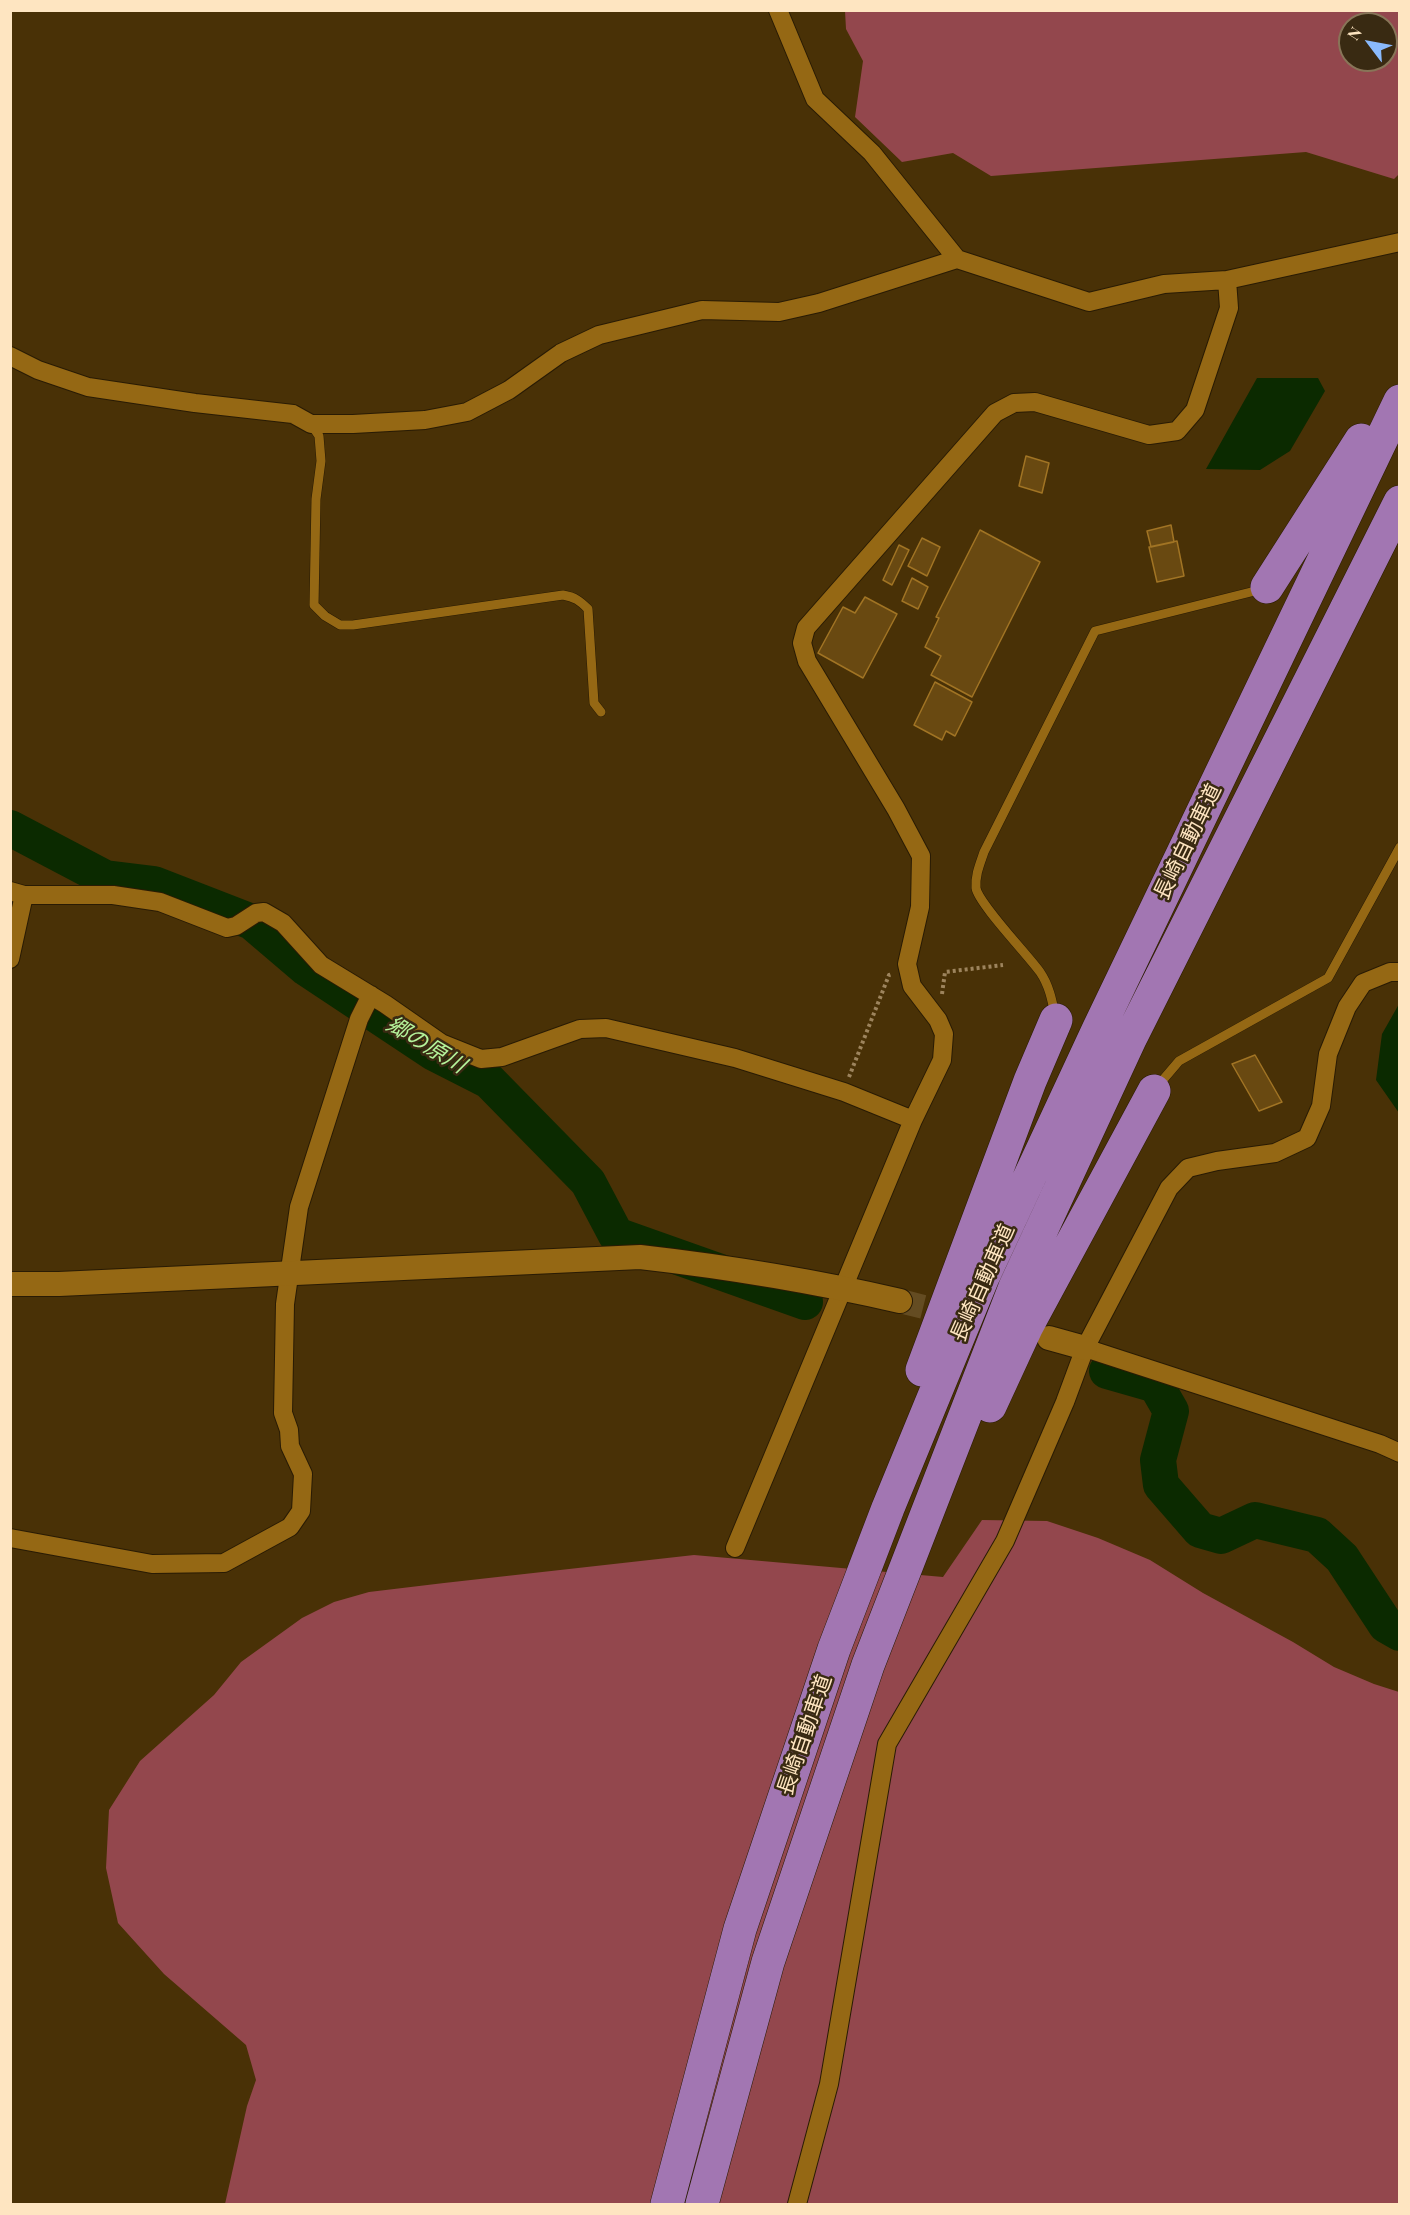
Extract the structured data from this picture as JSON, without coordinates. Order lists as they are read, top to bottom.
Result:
{
  "streets": {
    "highway": ["長崎自動車道"]
  },
  "water": ["郷の原川"],
  "north": "top left"
}
